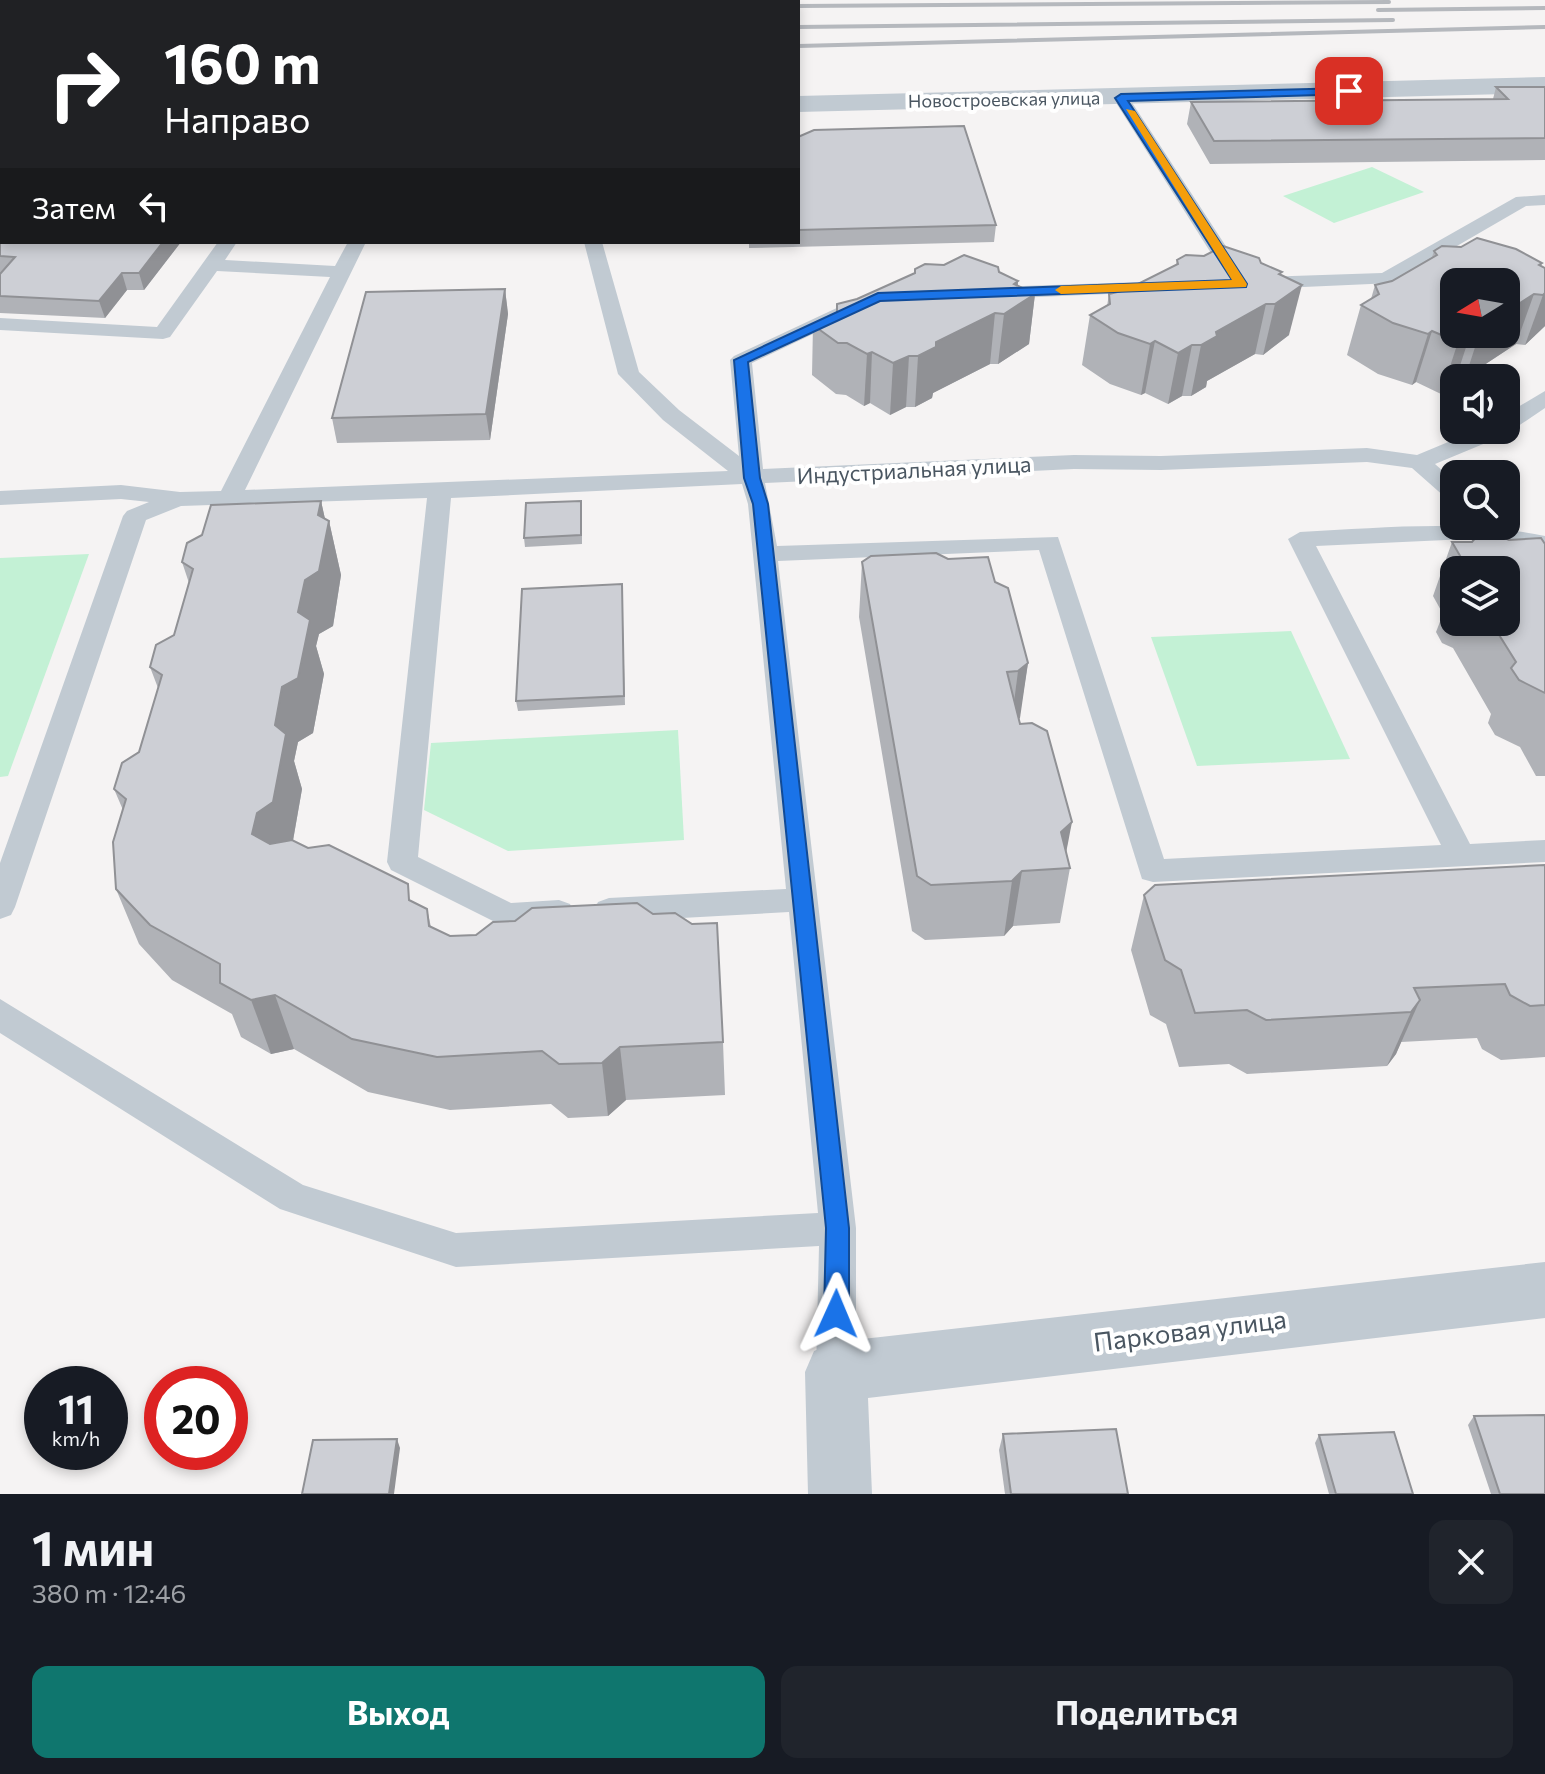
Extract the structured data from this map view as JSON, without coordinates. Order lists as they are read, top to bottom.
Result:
{
  "streets": {
    "street": ["Новостроевская улица", "Парковая улица"],
    "lane": ["Индустриальная улица"]
  },
  "north": "left",
  "page": {
    "turn": ["160 m", "Направо"],
    "then": "Затем",
    "speed": "11 km/h",
    "limit": "20",
    "heading": ["1 мин", "380 m · 12:46"],
    "buttons": ["Выход", "Поделиться"]
  }
}
